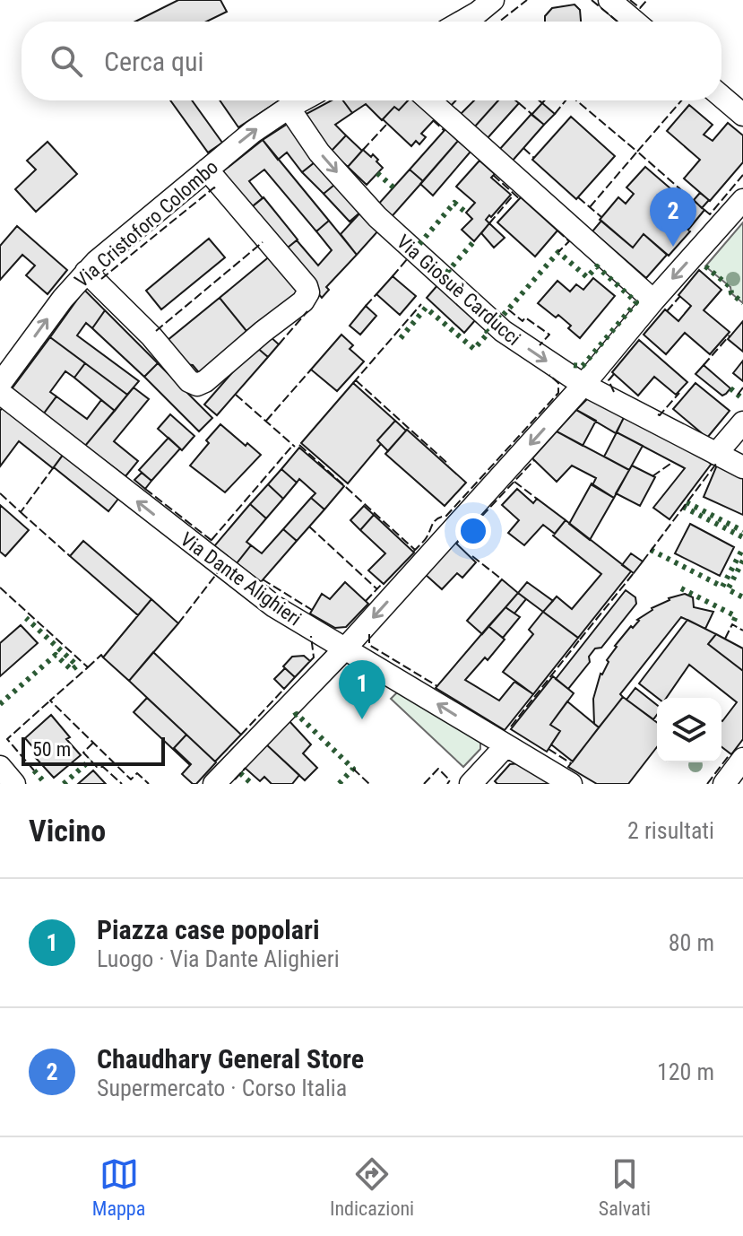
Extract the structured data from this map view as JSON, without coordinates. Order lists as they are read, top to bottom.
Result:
{
  "streets": {
    "street": ["Via Cristoforo Colombo", "Via Giosuè Carducci", "Via Dante Alighieri"]
  },
  "crossings": [
    ["Via Cristoforo Colombo", "Via Giosuè Carducci"]
  ],
  "one_way": ["Via Cristoforo Colombo", "Via Dante Alighieri"],
  "scale_bar": "50 m",
  "page": {
    "search": "Cerca qui",
    "pins": ["2", "1"],
    "scale": "50 m",
    "heading": ["Vicino", "2 risultati"],
    "list": [
      {
        "mark": "1",
        "name": "Piazza case popolari",
        "note": "Luogo · Via Dante Alighieri",
        "value": "80 m"
      },
      {
        "mark": "2",
        "name": "Chaudhary General Store",
        "note": "Supermercato · Corso Italia",
        "value": "120 m"
      }
    ],
    "nav": ["Mappa", "Indicazioni", "Salvati"]
  }
}
